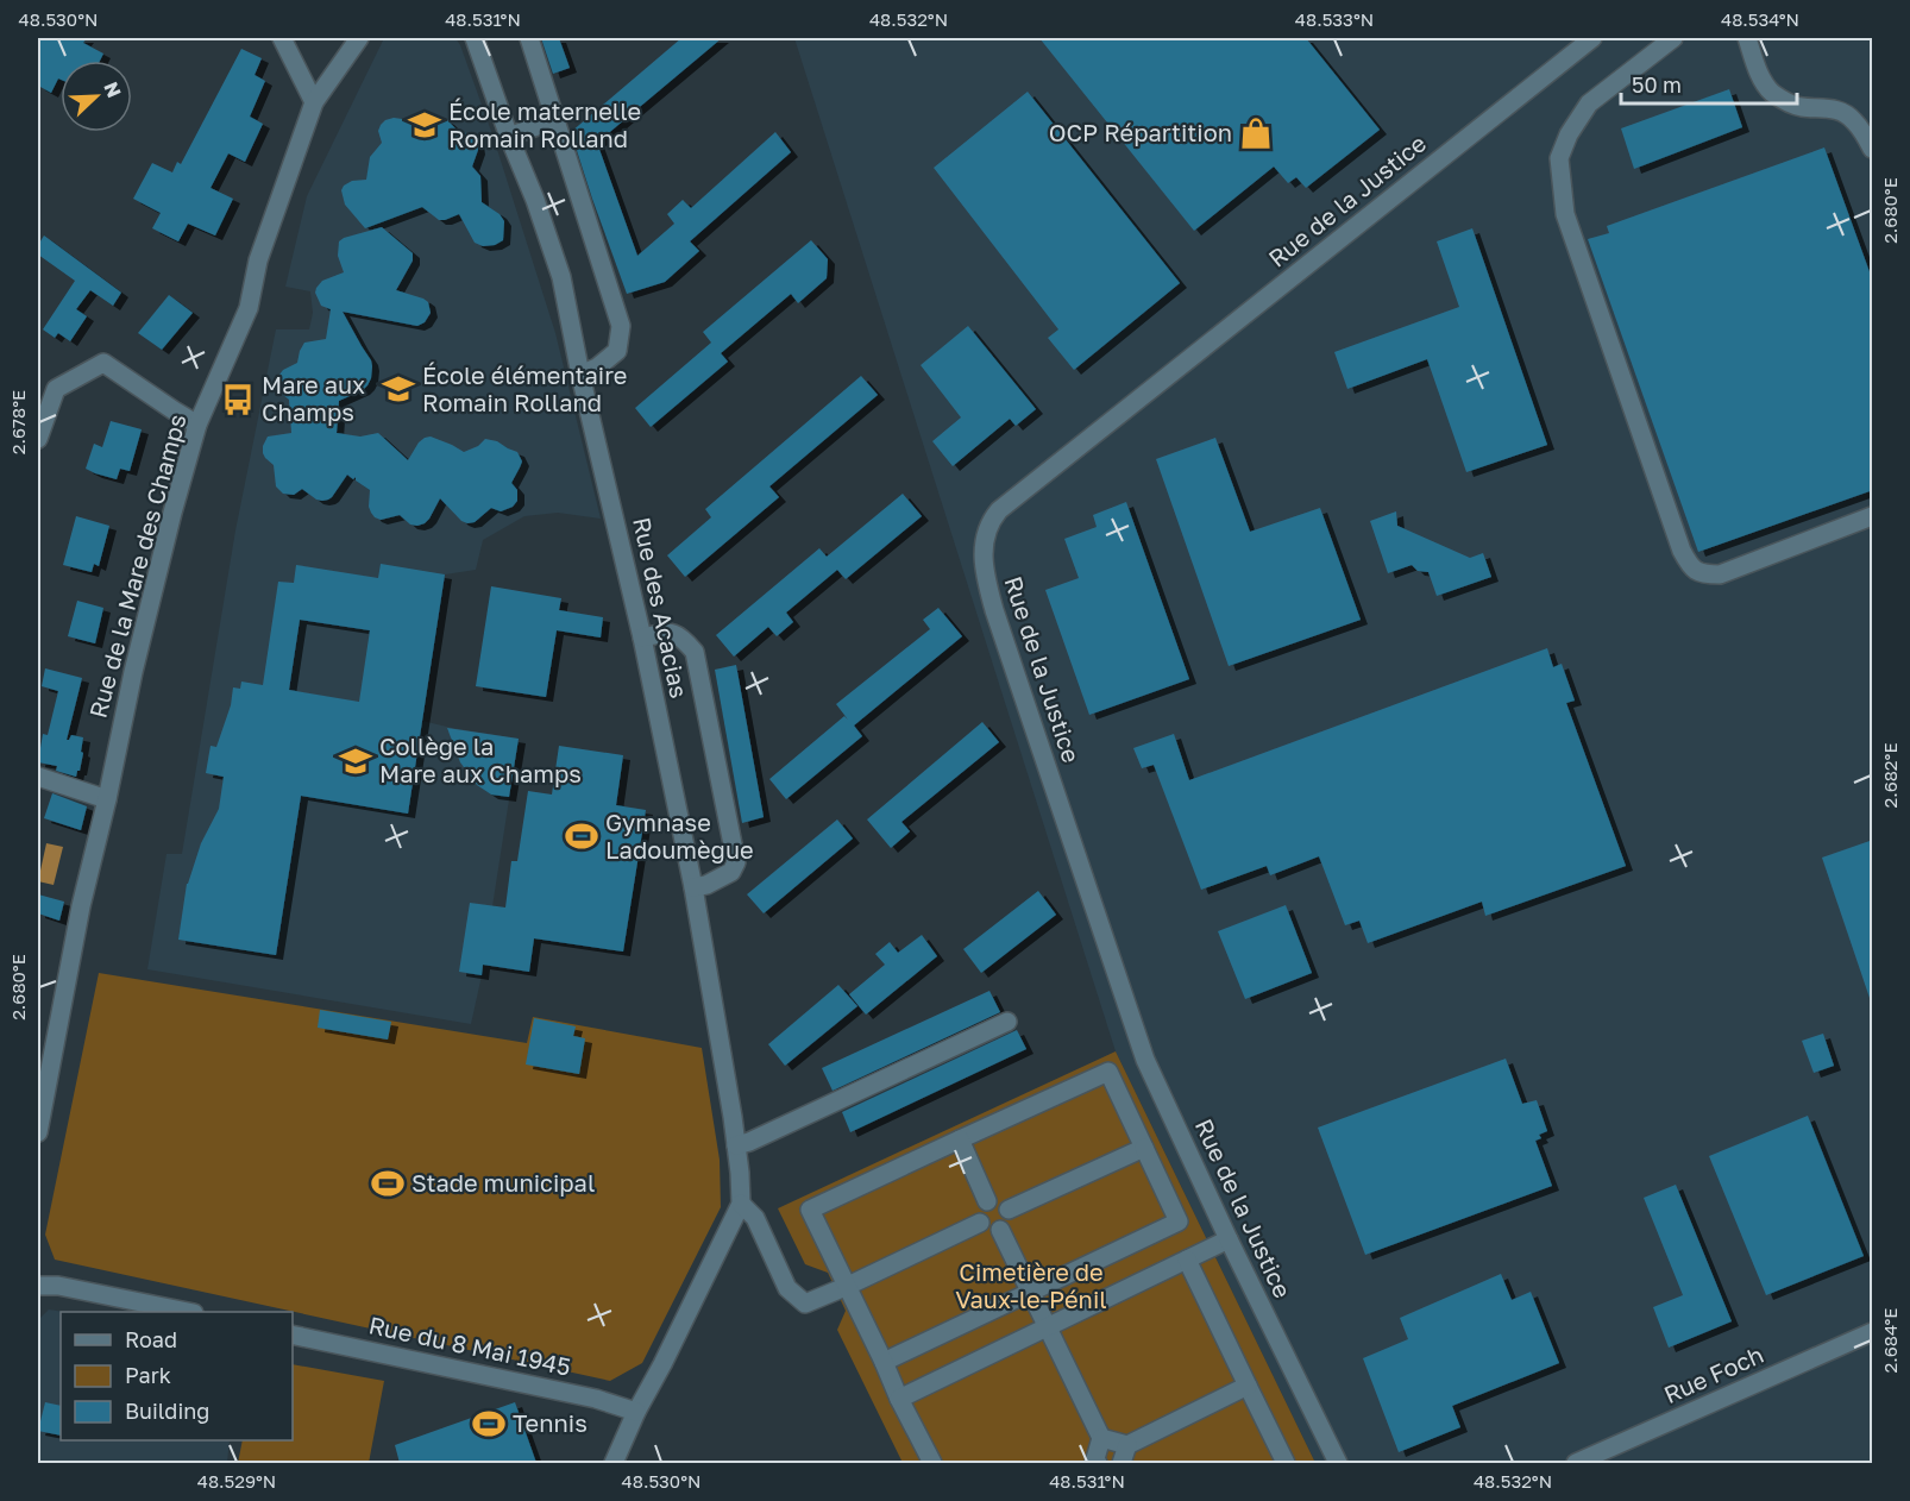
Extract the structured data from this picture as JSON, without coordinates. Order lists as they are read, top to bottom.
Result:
{
  "streets": {
    "street": [
      "Rue de la Justice",
      "Rue de la Mare des Champs",
      "Rue des Acacias",
      "Rue du 8 Mai 1945",
      "Rue Foch"
    ]
  },
  "parks": ["Cimetière de Vaux-le-Pénil"],
  "places": {
    "school or university": ["École maternelle Romain Rolland", "École élémentaire Romain Rolland", "Collège la Mare aux Champs"],
    "shop": ["OCP Répartition"],
    "bus stop": ["Mare aux Champs"],
    "sports": ["Gymnase Ladoumègue", "Stade municipal", "Tennis"]
  },
  "legend": ["Road", "Park", "Building"],
  "scale_bar": "50 m",
  "north": "top right",
  "coordinates": [
    "48.530°N",
    "48.531°N",
    "48.532°N",
    "48.533°N",
    "48.534°N",
    "2.680°E",
    "2.678°E",
    "2.682°E",
    "2.684°E",
    "48.529°N"
  ]
}
